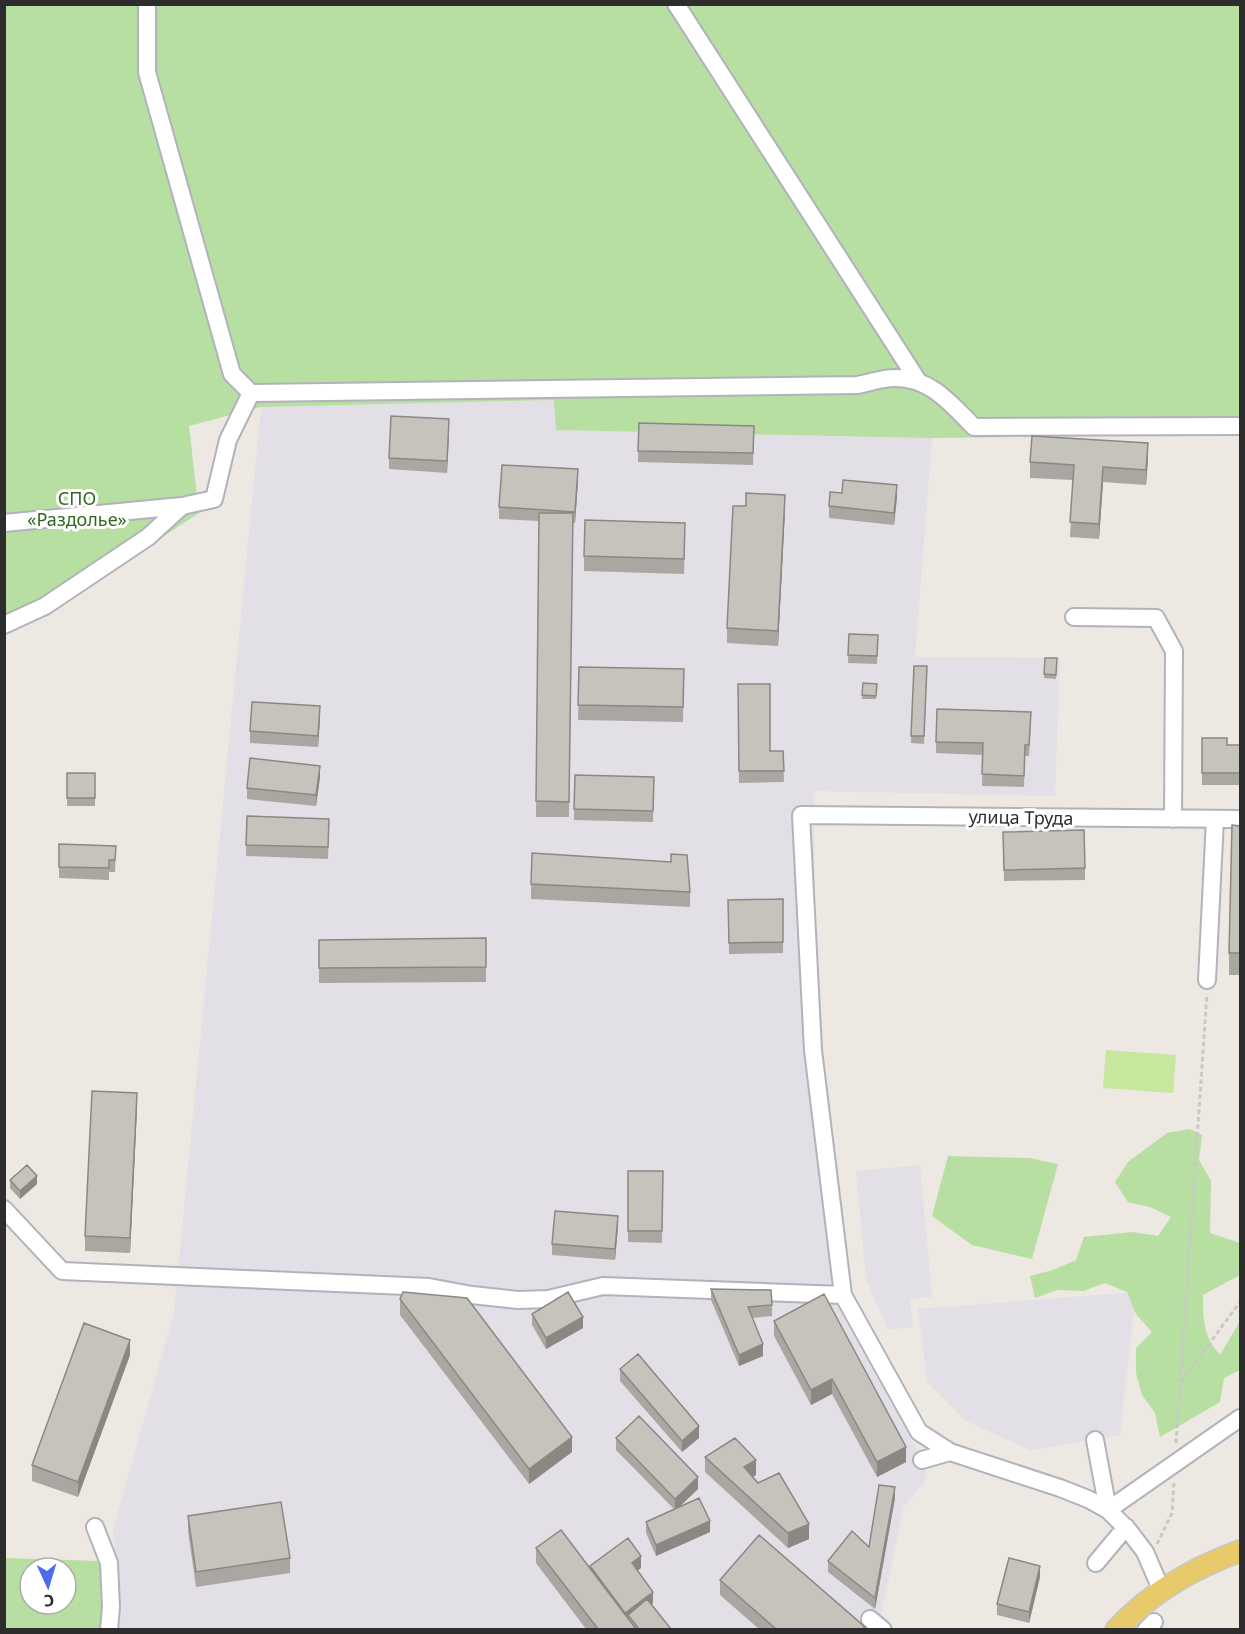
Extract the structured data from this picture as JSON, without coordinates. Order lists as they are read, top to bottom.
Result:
{
  "streets": {
    "street": ["улица Труда"]
  },
  "parks": ["СПО «Раздолье»"],
  "north": "bottom"
}
